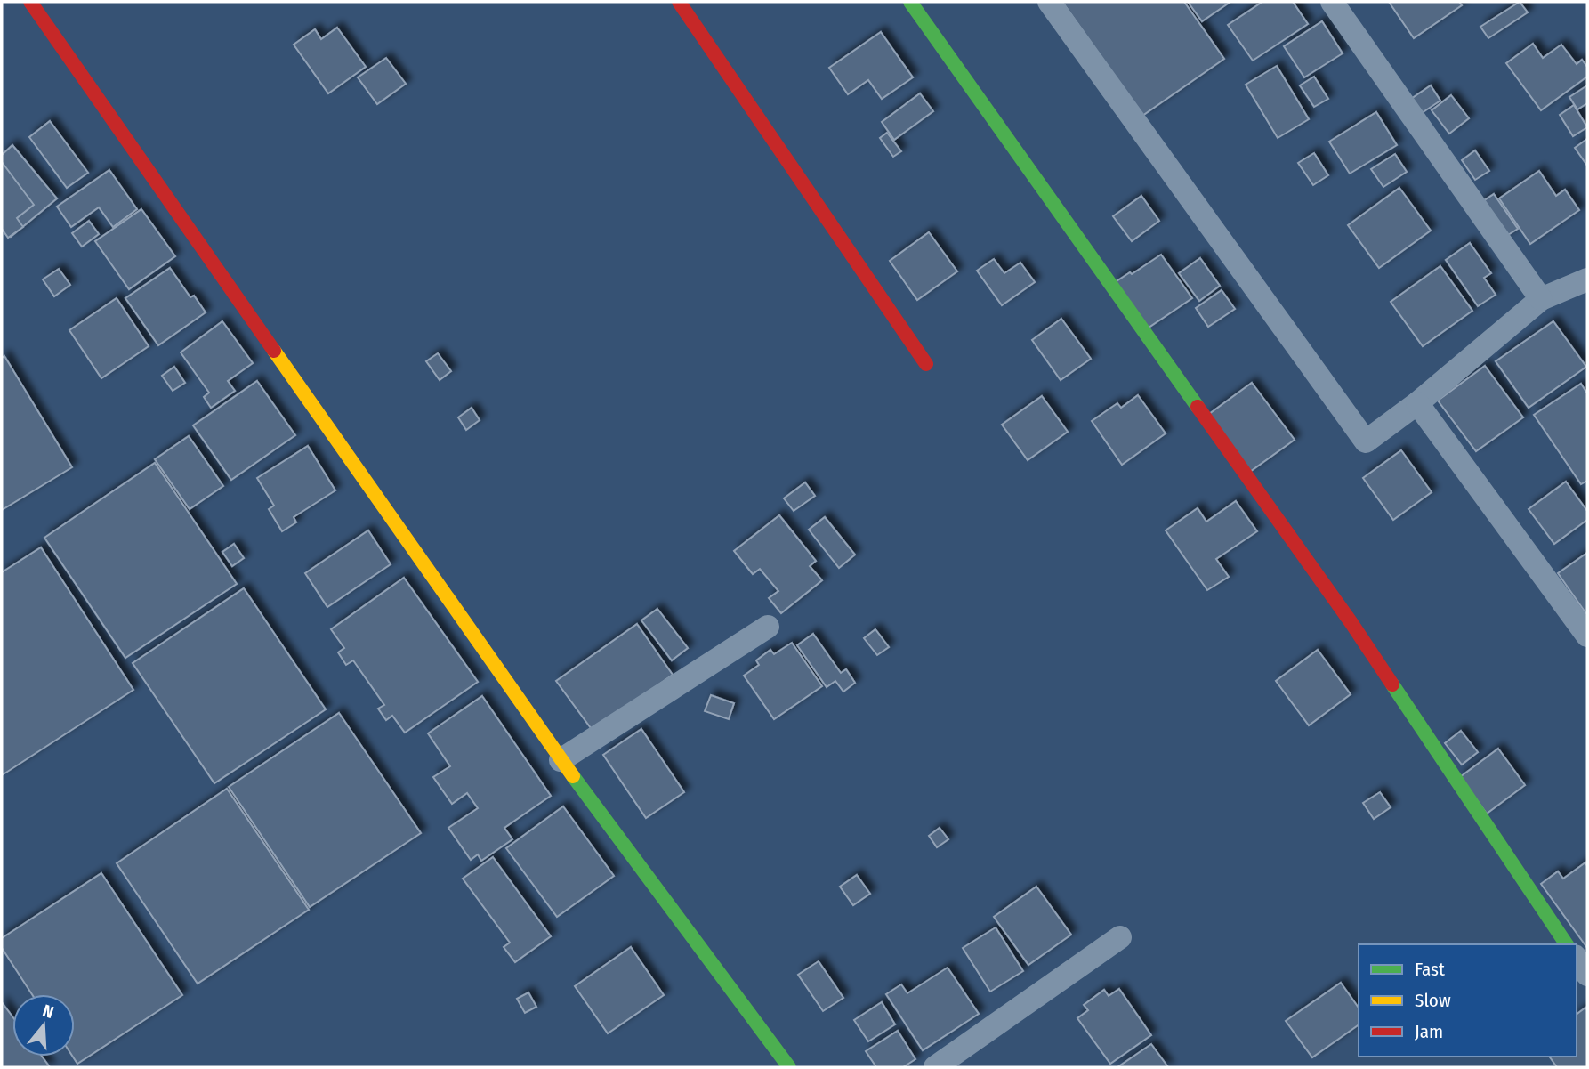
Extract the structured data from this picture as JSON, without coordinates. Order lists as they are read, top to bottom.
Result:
{
  "legend": ["Fast", "Slow", "Jam"],
  "north": "top"
}
